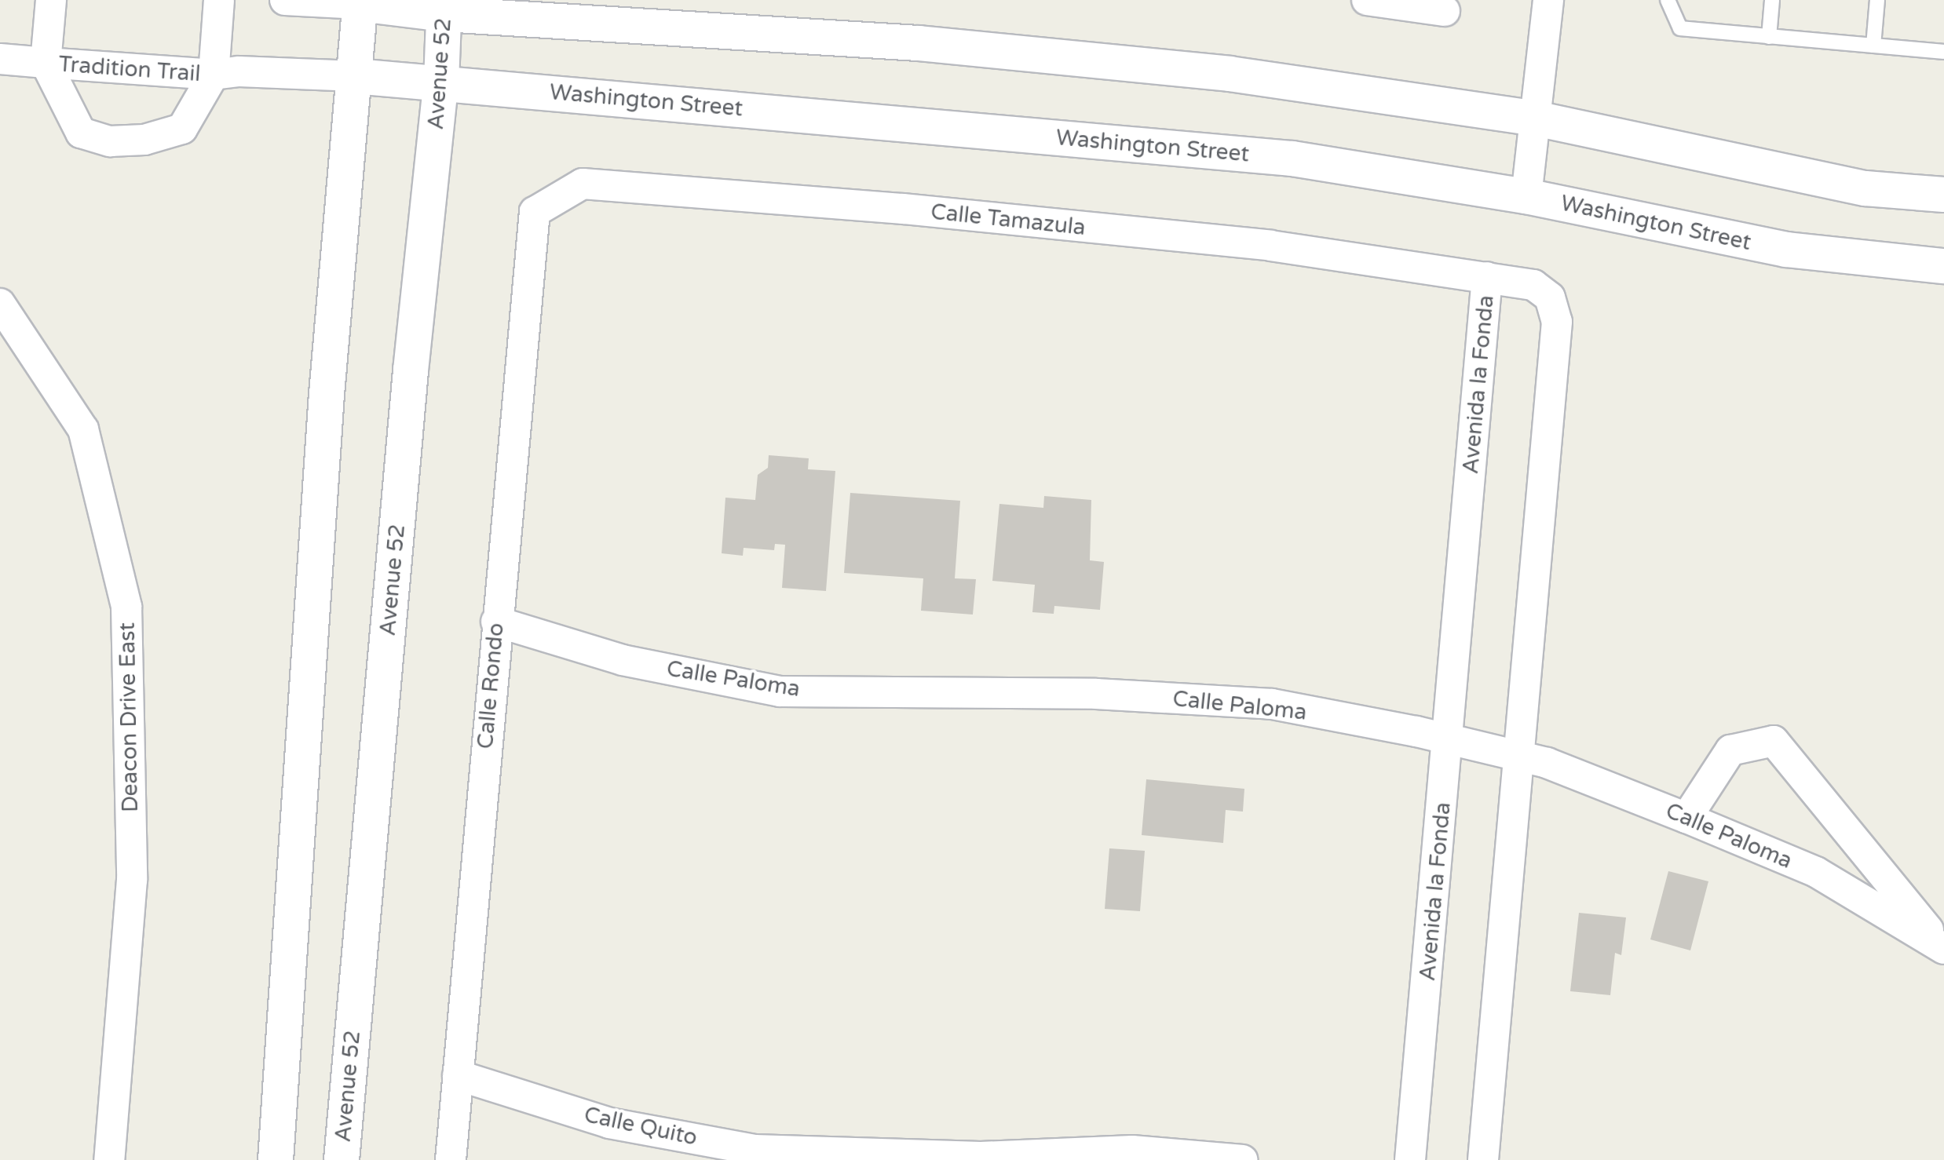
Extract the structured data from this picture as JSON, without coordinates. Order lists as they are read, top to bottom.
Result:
{
  "streets": {
    "main road": ["Avenue 52", "Washington Street"],
    "street": [
      "Tradition Trail",
      "Calle Tamazula",
      "Avenida la Fonda",
      "Calle Paloma",
      "Calle Rondo",
      "Deacon Drive East",
      "Calle Quito"
    ]
  },
  "crossings": [
    ["Tradition Trail", "Washington Street"],
    ["Avenue 52", "Washington Street"],
    ["Calle Tamazula", "Avenida la Fonda"],
    ["Calle Tamazula", "Calle Rondo"],
    ["Avenida la Fonda", "Calle Paloma"],
    ["Calle Paloma", "Calle Rondo"],
    ["Calle Rondo", "Calle Quito"]
  ]
}
